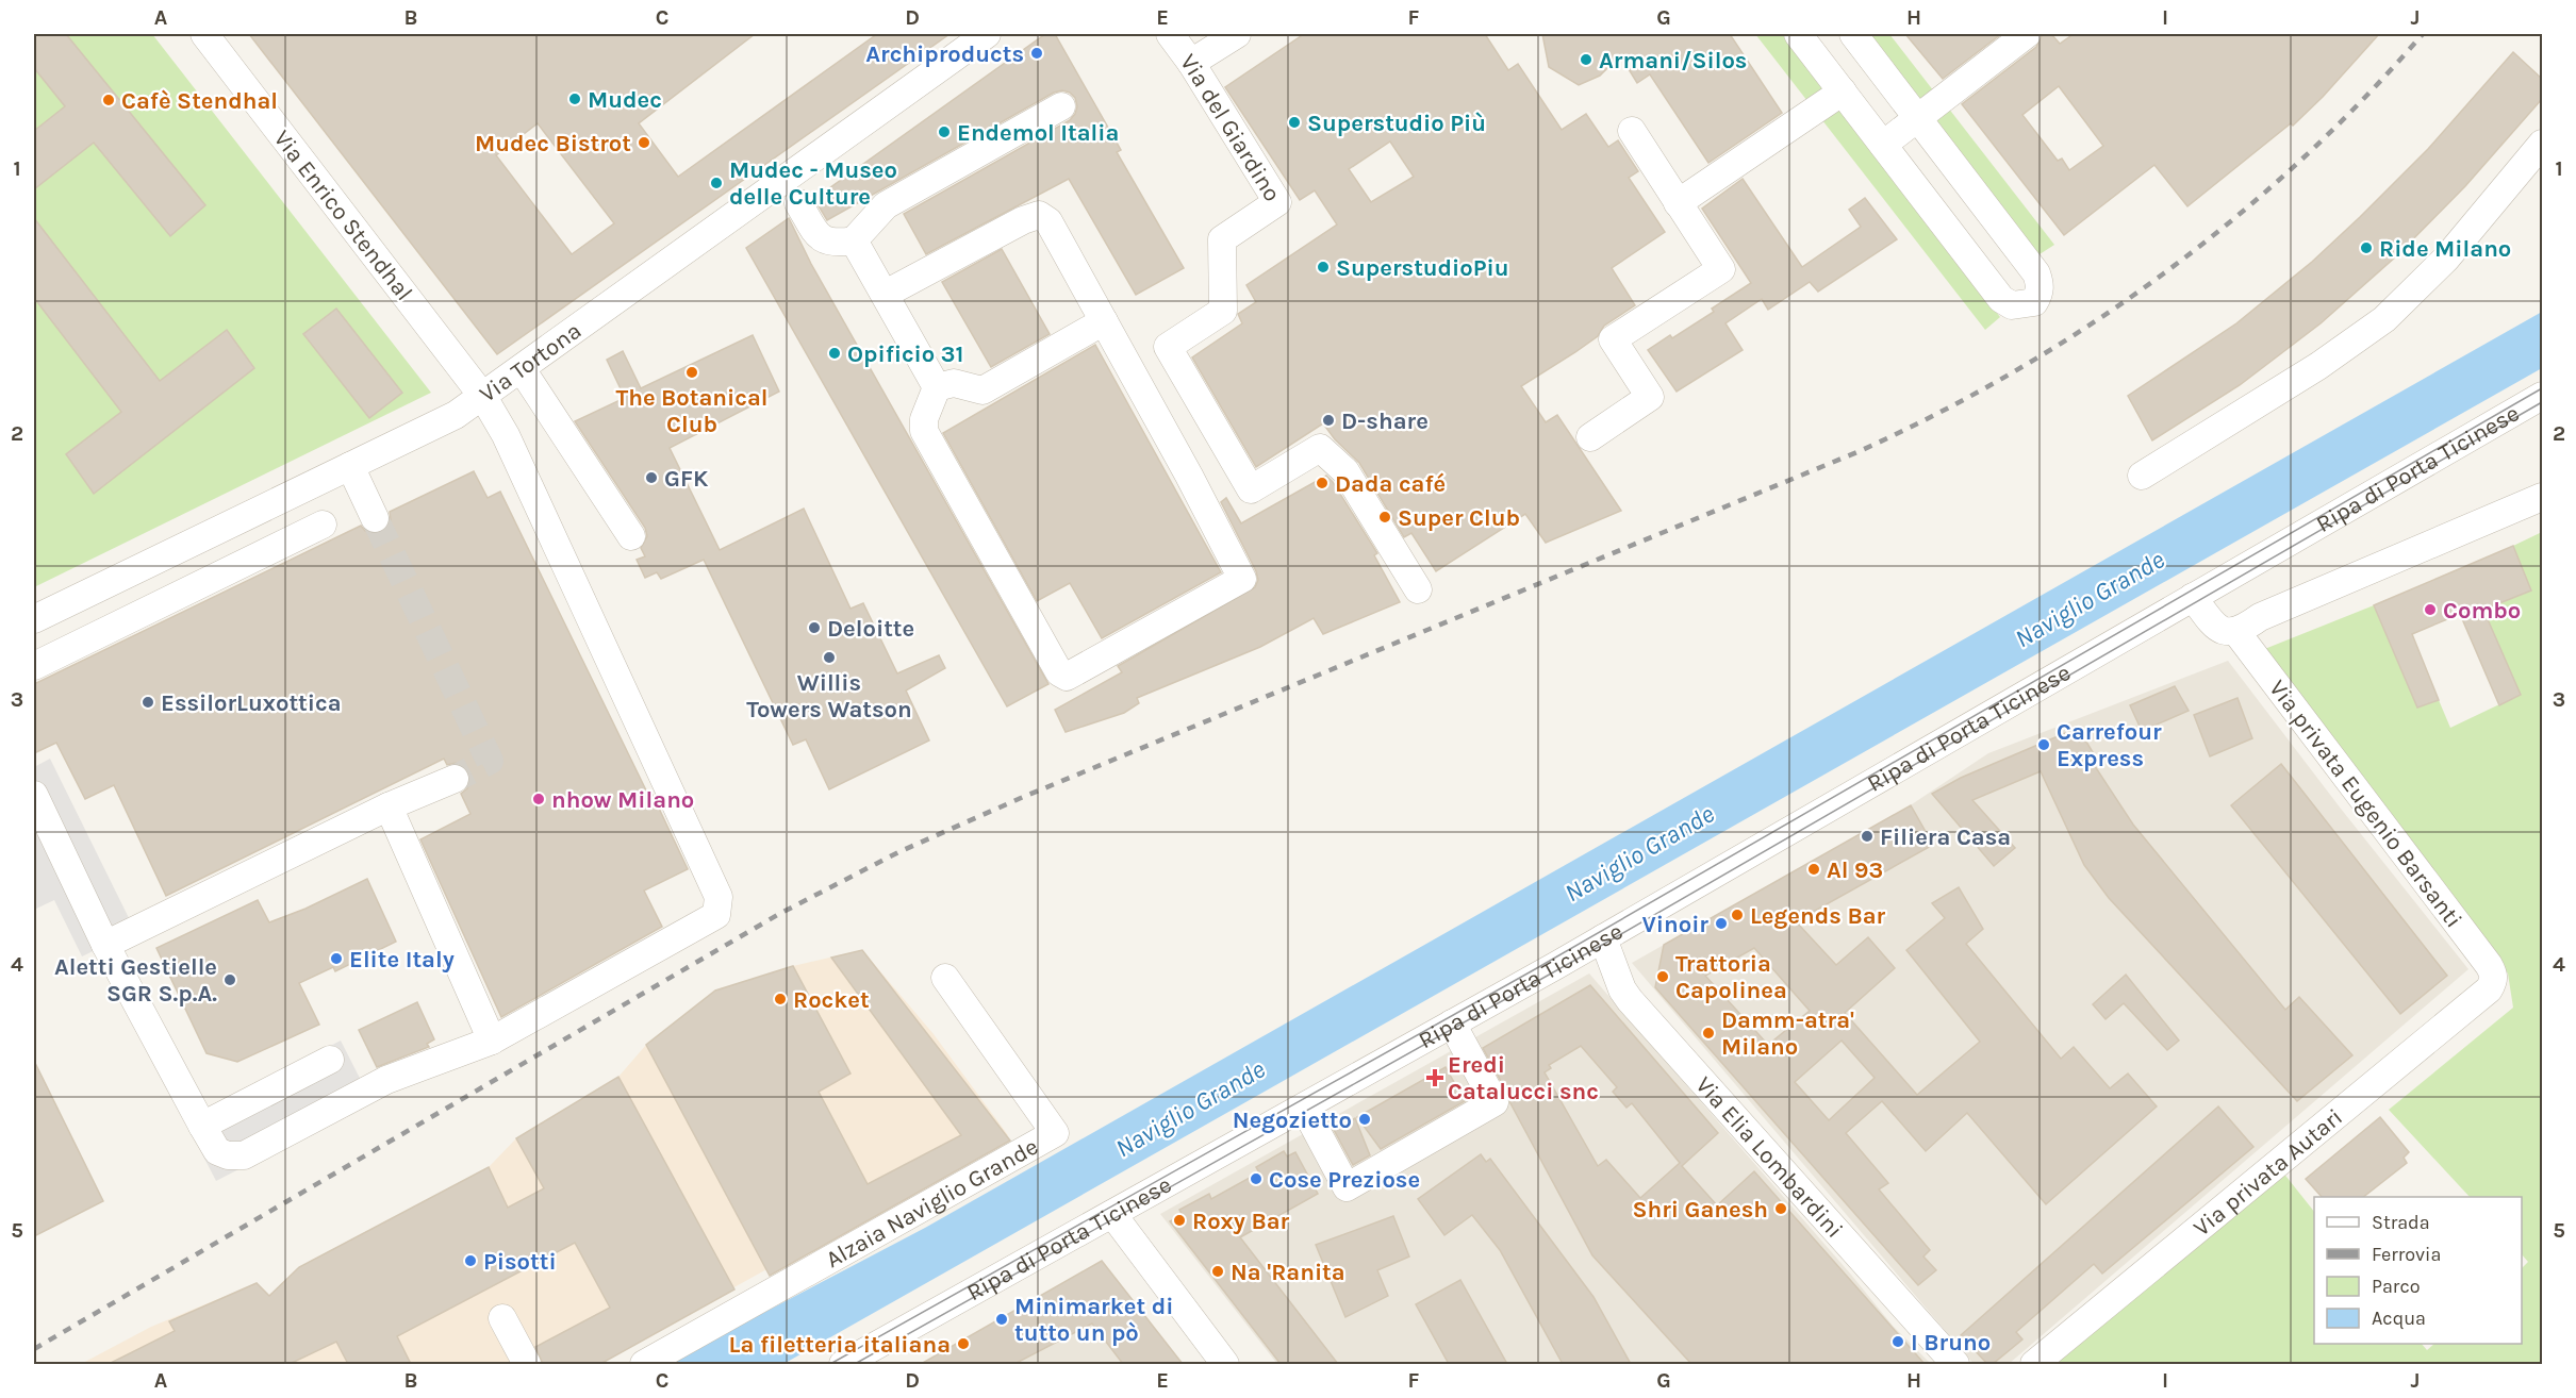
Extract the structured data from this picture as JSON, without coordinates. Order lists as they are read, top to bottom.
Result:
{
  "streets": {
    "street": [
      "Via del Giardino",
      "Via Enrico Stendhal",
      "Via Tortona",
      "Ripa di Porta Ticinese",
      "Via privata Eugenio Barsanti",
      "Via Elia Lombardini",
      "Via privata Autari",
      "Alzaia Naviglio Grande"
    ]
  },
  "crossings": [
    ["Via Enrico Stendhal", "Via Tortona"],
    ["Ripa di Porta Ticinese", "Via Elia Lombardini"],
    ["Via privata Eugenio Barsanti", "Via privata Autari"]
  ],
  "water": ["Naviglio Grande"],
  "places": {
    "other": [
      "Archiproducts",
      "Armani/Silos",
      "Mudec",
      "Cafè Stendhal",
      "Superstudio Più",
      "Endemol Italia",
      "Mudec Bistrot",
      "Mudec - Museo delle Culture",
      "Ride Milano",
      "SuperstudioPiu",
      "Opificio 31",
      "The Botanical Club",
      "D-share",
      "GFK",
      "Dada café",
      "Super Club",
      "Combo",
      "Deloitte",
      "Willis Towers Watson",
      "EssilorLuxottica",
      "Carrefour Express",
      "nhow Milano",
      "Filiera Casa",
      "Al 93",
      "Legends Bar",
      "Vinoir",
      "Elite Italy",
      "Trattoria Capolinea",
      "Aletti Gestielle SGR S.p.A.",
      "Rocket",
      "Damm-atra' Milano",
      "Negozietto",
      "Cose Preziose",
      "Shri Ganesh",
      "Roxy Bar",
      "Pisotti",
      "Na 'Ranita",
      "Minimarket di tutto un pò",
      "I Bruno",
      "La filetteria italiana"
    ],
    "health": ["Eredi Catalucci snc"]
  },
  "legend": [
    "Strada",
    "Ferrovia",
    "Parco",
    "Acqua"
  ],
  "grid": {
    "columns": [
      "A",
      "B",
      "C",
      "D",
      "E",
      "F",
      "G",
      "H",
      "I",
      "J"
    ],
    "rows": [
      "1",
      "2",
      "3",
      "4",
      "5"
    ]
  }
}
